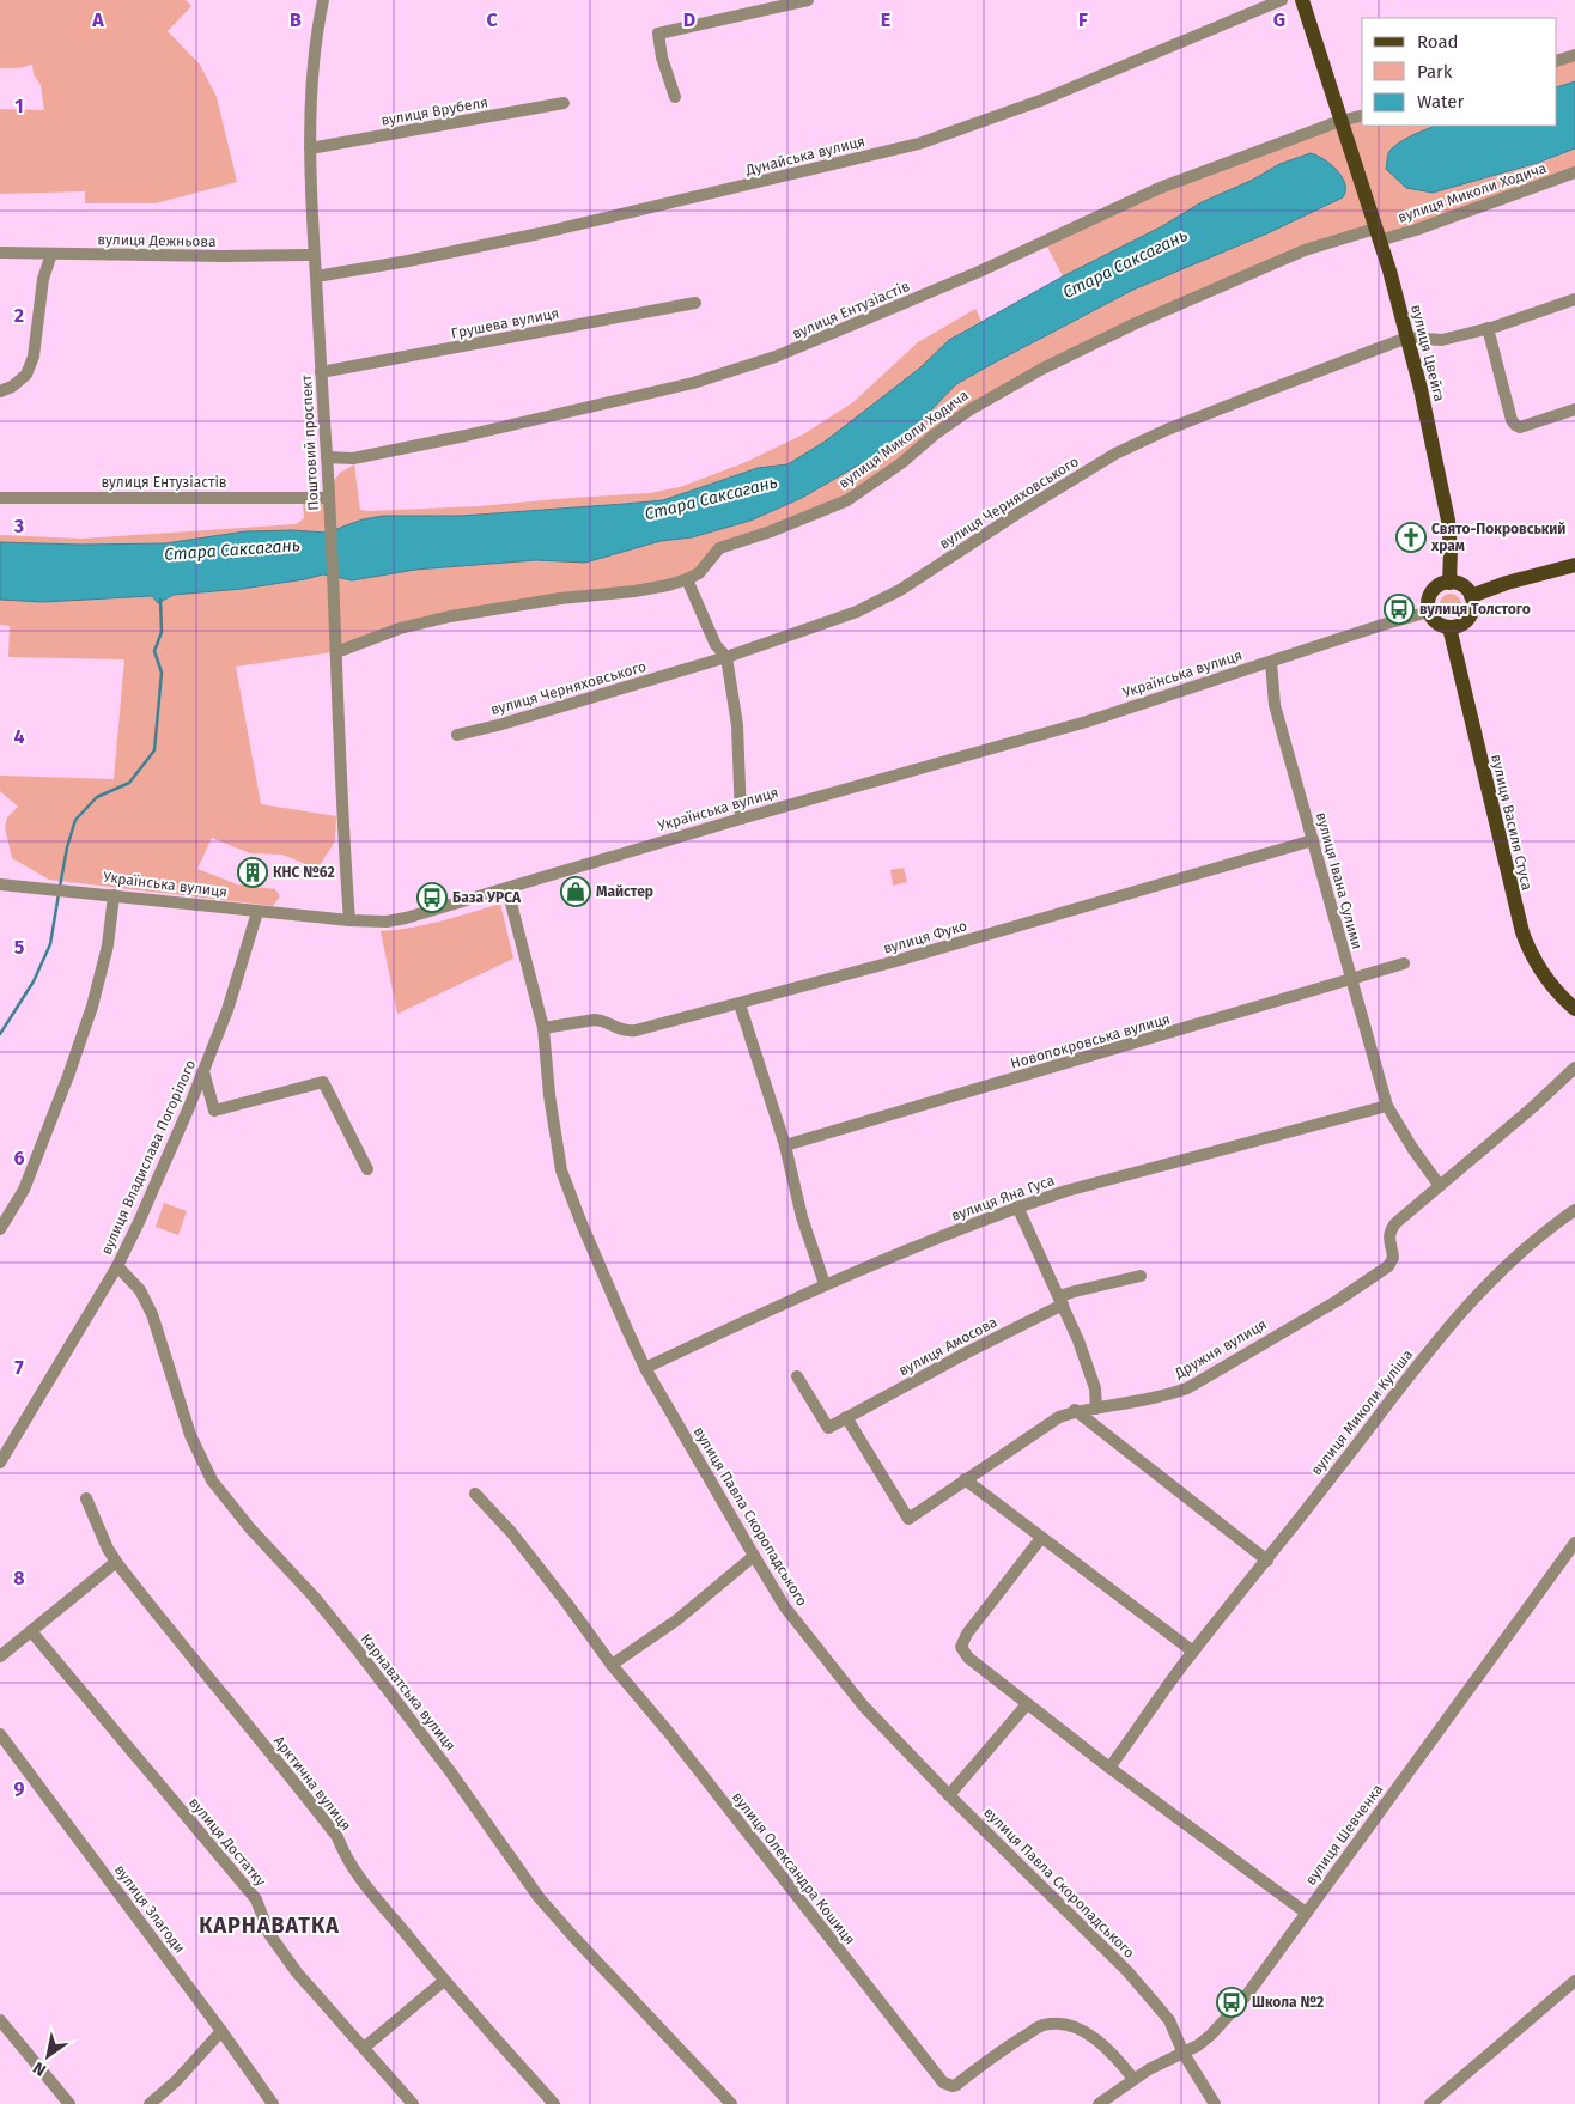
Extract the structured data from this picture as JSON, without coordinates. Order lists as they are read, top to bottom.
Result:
{
  "streets": {
    "main road": ["вулиця Цвейга", "вулиця Василя Стуса"],
    "street": [
      "вулиця Врубеля",
      "Дунайська вулиця",
      "вулиця Миколи Ходича",
      "вулиця Дежньова",
      "вулиця Ентузіастів",
      "Грушева вулиця",
      "Поштовий проспект",
      "вулиця Черняховського",
      "Українська вулиця",
      "вулиця Івана Сулими",
      "вулиця Фуко",
      "Новопокровська вулиця",
      "вулиця Владислава Погорілого",
      "вулиця Яна Гуса",
      "вулиця Амосова",
      "Дружня вулиця",
      "вулиця Миколи Куліша",
      "вулиця Павла Скоропадського",
      "Карнаватська вулиця",
      "Арктична вулиця",
      "вулиця Шевченка",
      "вулиця Достатку",
      "вулиця Олександра Кошиця",
      "вулиця Злагоди"
    ]
  },
  "crossings": [
    ["вулиця Врубеля", "Поштовий проспект"],
    ["Дунайська вулиця", "Поштовий проспект"],
    ["вулиця Миколи Ходича", "вулиця Цвейга"],
    ["вулиця Миколи Ходича", "Поштовий проспект"],
    ["вулиця Дежньова", "Поштовий проспект"],
    ["вулиця Ентузіастів", "вулиця Цвейга"],
    ["вулиця Ентузіастів", "Поштовий проспект"],
    ["Грушева вулиця", "Поштовий проспект"],
    ["вулиця Цвейга", "вулиця Черняховського"],
    ["вулиця Цвейга", "Українська вулиця"],
    ["вулиця Цвейга", "вулиця Василя Стуса"],
    ["Поштовий проспект", "Українська вулиця"],
    ["Українська вулиця", "вулиця Василя Стуса"],
    ["Українська вулиця", "вулиця Івана Сулими"],
    ["Українська вулиця", "вулиця Владислава Погорілого"],
    ["Українська вулиця", "вулиця Павла Скоропадського"],
    ["вулиця Івана Сулими", "вулиця Фуко"],
    ["вулиця Івана Сулими", "Новопокровська вулиця"],
    ["вулиця Івана Сулими", "вулиця Яна Гуса"],
    ["вулиця Фуко", "вулиця Павла Скоропадського"],
    ["вулиця Владислава Погорілого", "Карнаватська вулиця"],
    ["вулиця Яна Гуса", "вулиця Павла Скоропадського"],
    ["вулиця Амосова", "Дружня вулиця"],
    ["вулиця Павла Скоропадського", "вулиця Шевченка"],
    ["вулиця Шевченка", "вулиця Олександра Кошиця"]
  ],
  "districts": ["КАРНАВАТКА"],
  "water": ["Стара Саксагань"],
  "places": {
    "church": ["Свято-Покровський храм"],
    "bus stop": ["вулиця Толстого", "База УРСА", "Школа №2"],
    "building": ["КНС №62"],
    "shop": ["Майстер"]
  },
  "legend": ["Road", "Park", "Water"],
  "north": "bottom left",
  "grid": {
    "columns": [
      "A",
      "B",
      "C",
      "D",
      "E",
      "F",
      "G"
    ],
    "rows": [
      "1",
      "2",
      "3",
      "4",
      "5",
      "6",
      "7",
      "8",
      "9"
    ]
  }
}
